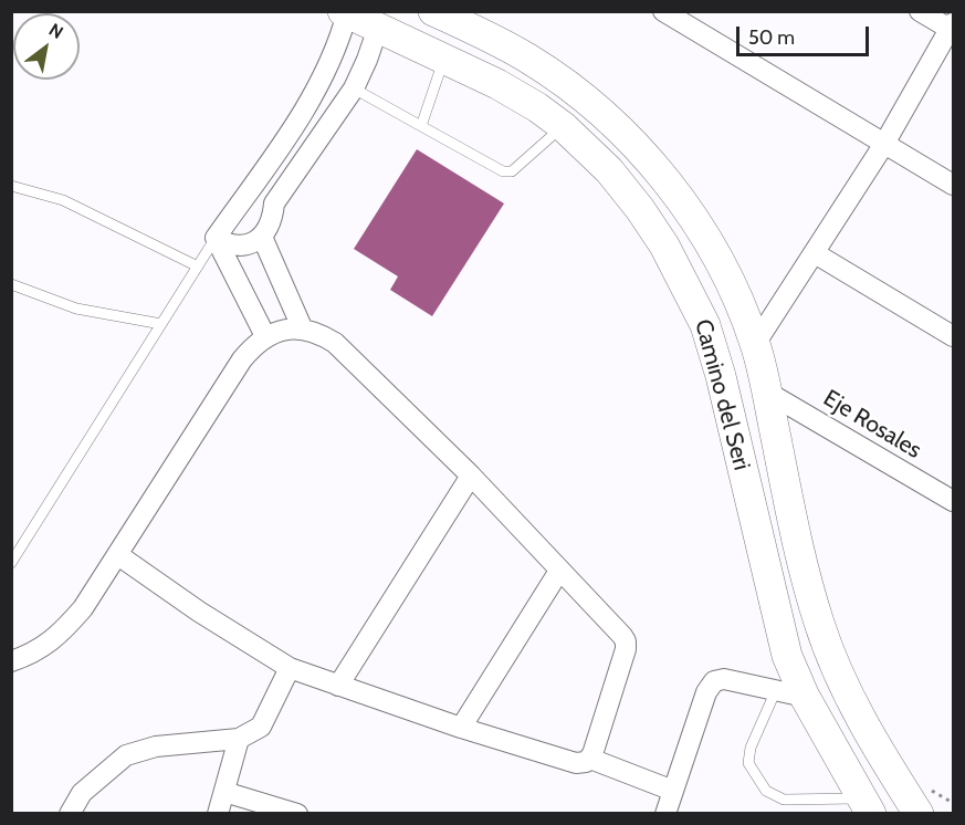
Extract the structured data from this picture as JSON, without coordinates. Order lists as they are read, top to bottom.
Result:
{
  "streets": {
    "main road": ["Camino del Seri"],
    "street": ["Eje Rosales"]
  },
  "crossings": [
    ["Camino del Seri", "Eje Rosales"]
  ],
  "scale_bar": "50 m",
  "north": "top right"
}
